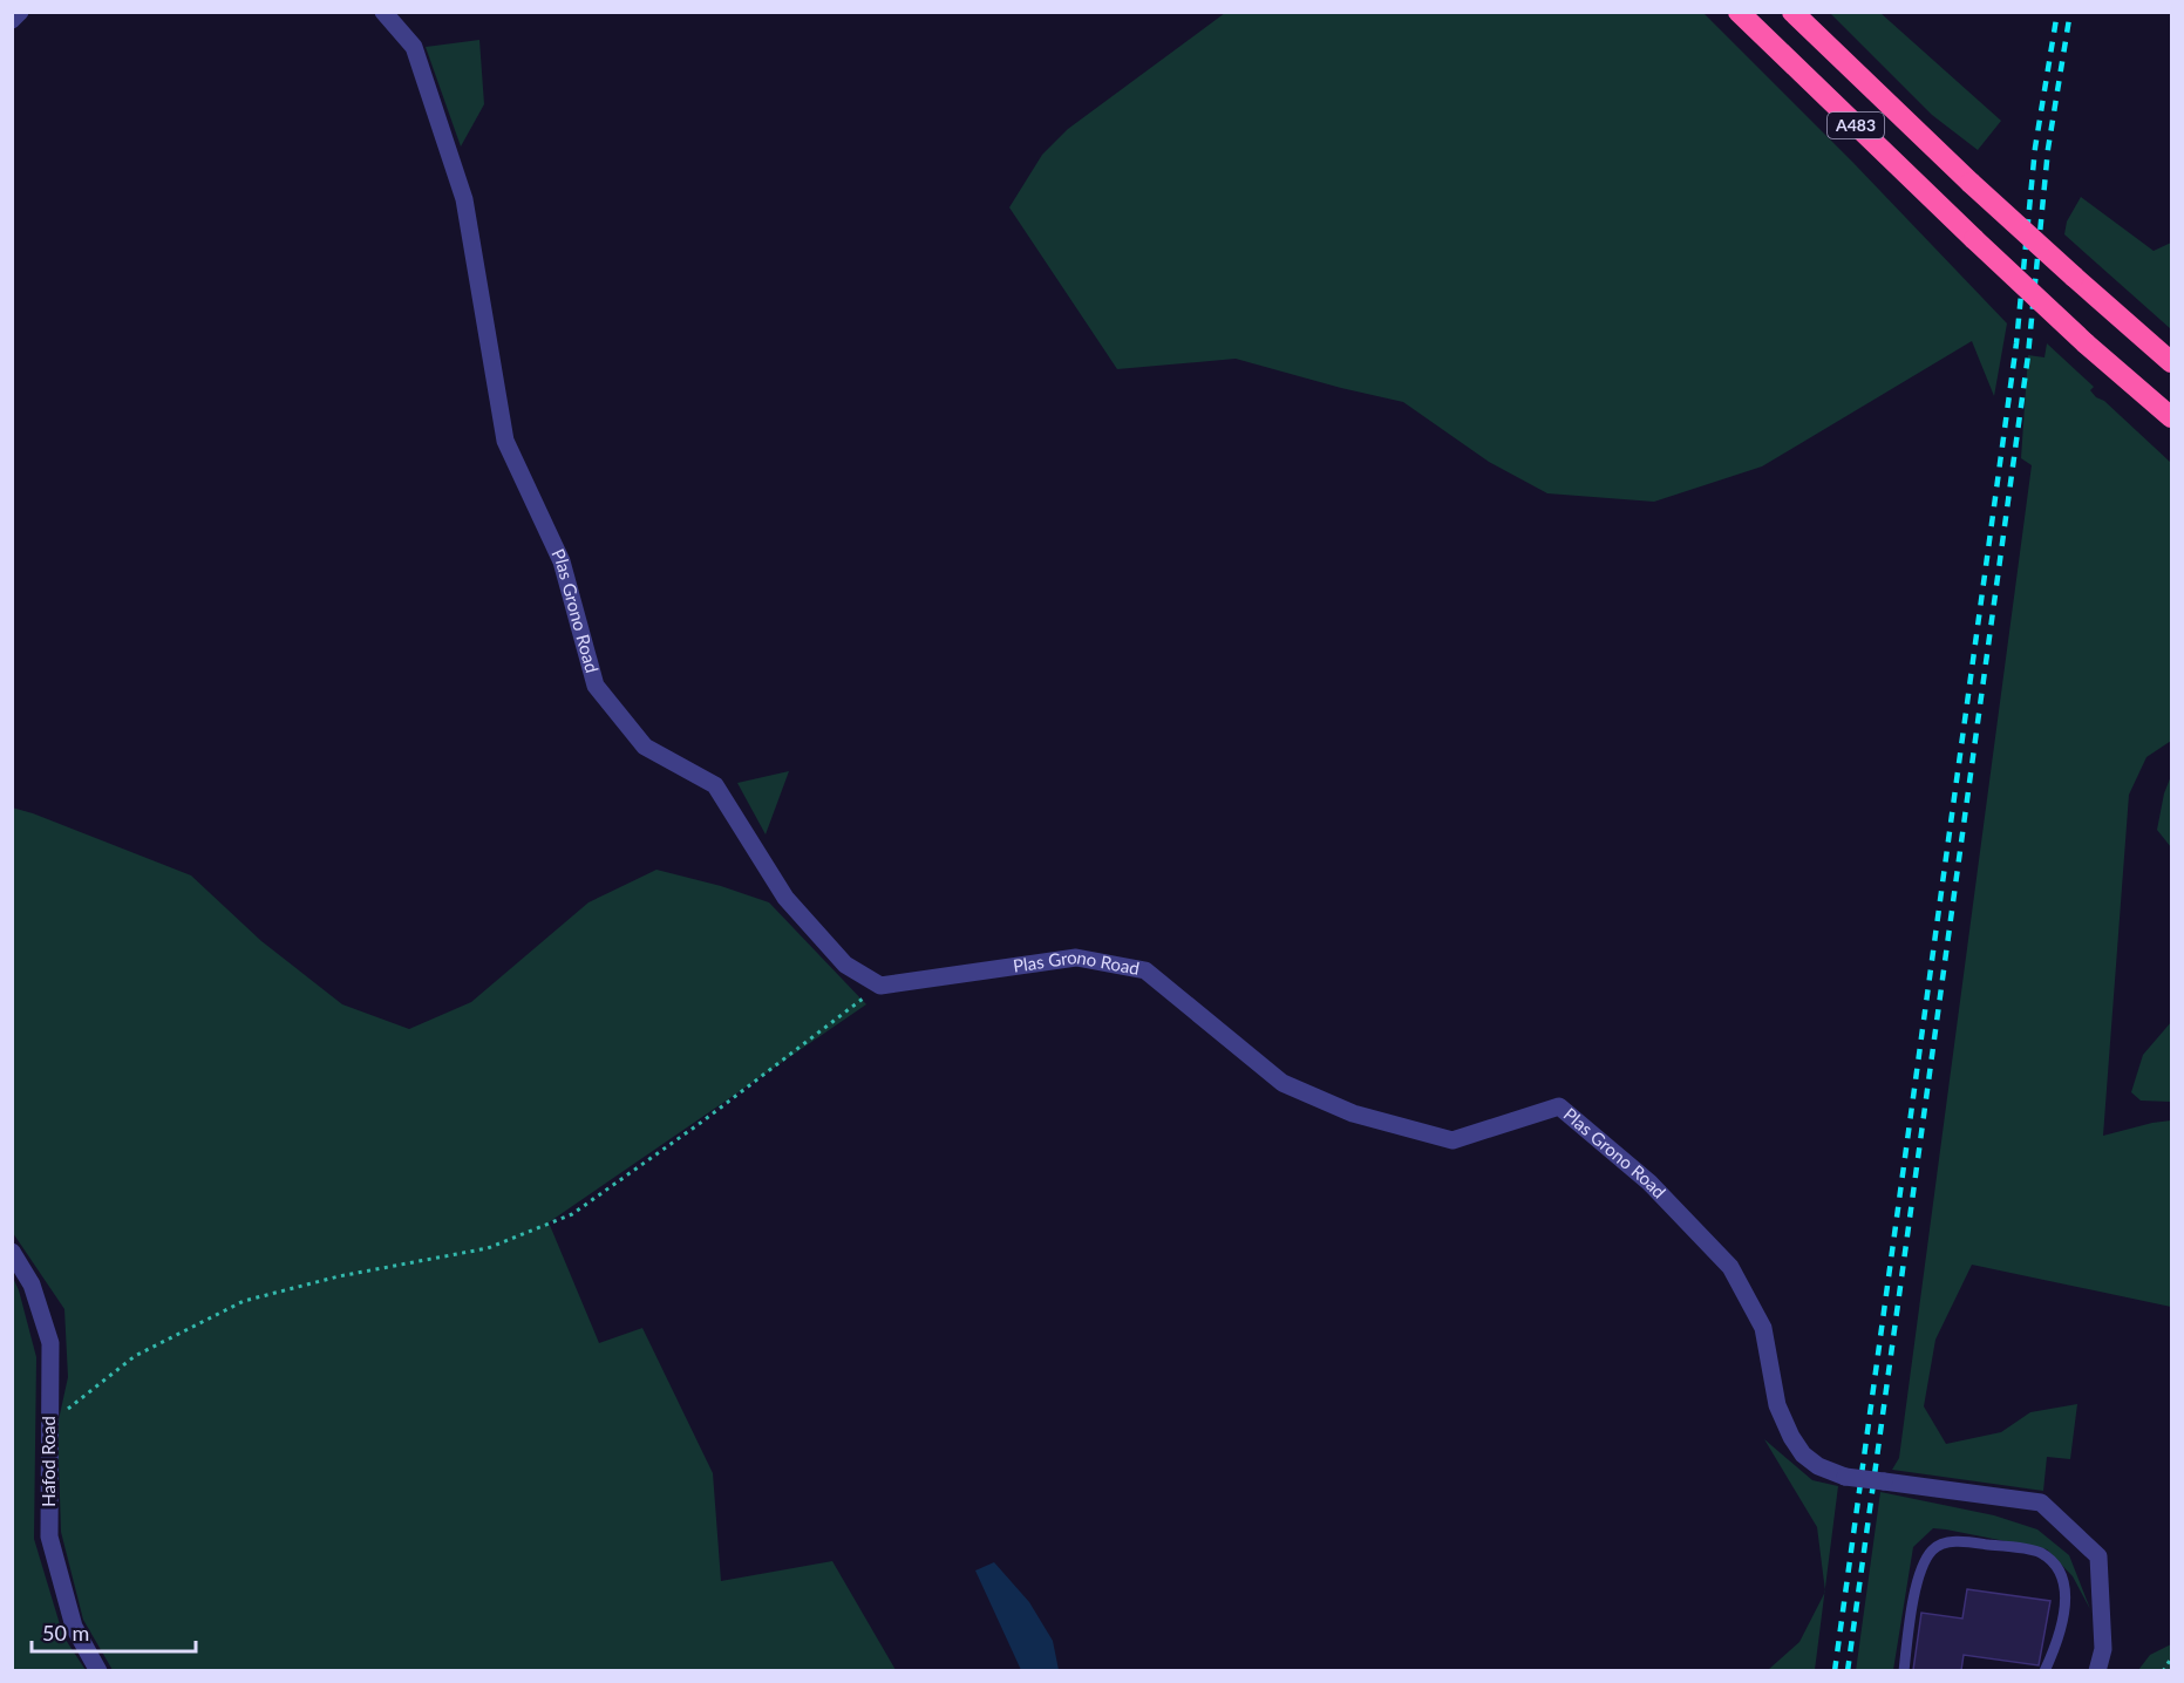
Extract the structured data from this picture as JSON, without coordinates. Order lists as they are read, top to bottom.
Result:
{
  "streets": {
    "highway": ["A483"],
    "street": ["Plas Grono Road", "Hafod Road"]
  },
  "scale_bar": "50 m"
}
